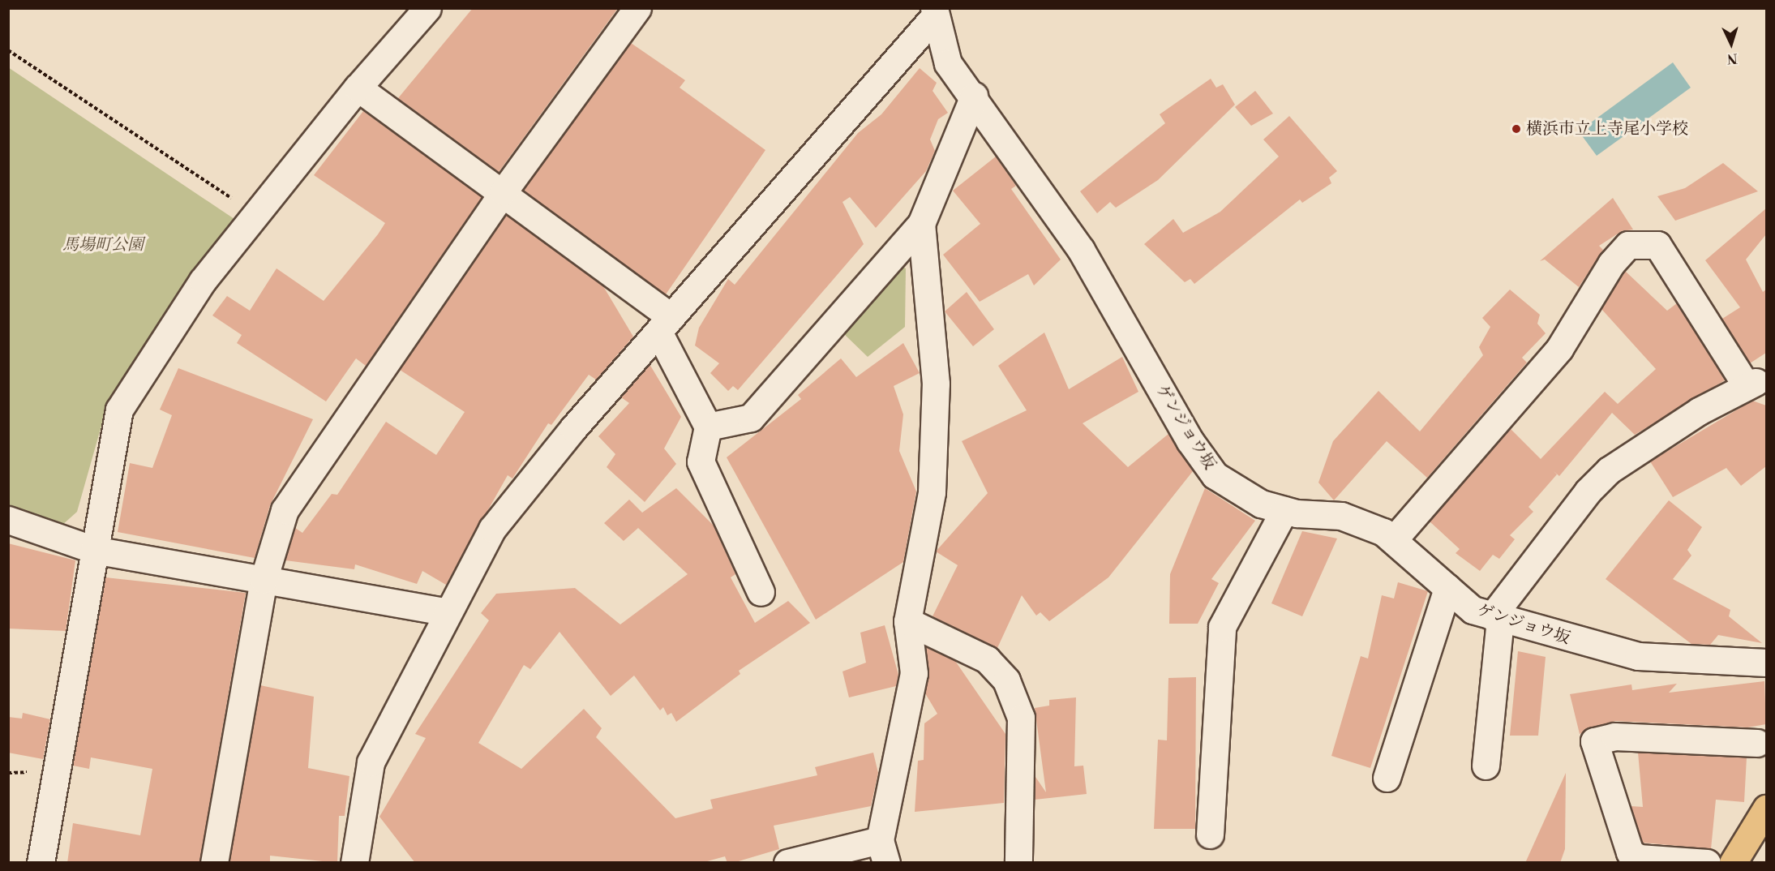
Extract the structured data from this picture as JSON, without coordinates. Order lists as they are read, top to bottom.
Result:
{
  "streets": {
    "street": ["ゲンジョウ坂"]
  },
  "parks": ["馬場町公園"],
  "places": ["横浜市立上寺尾小学校"],
  "north": "bottom"
}
